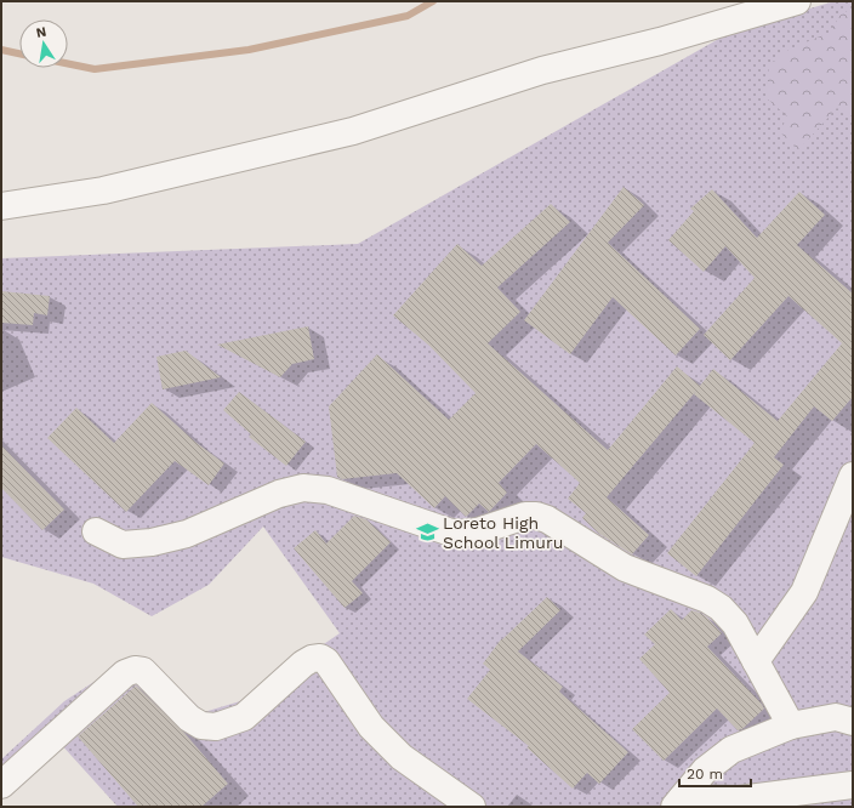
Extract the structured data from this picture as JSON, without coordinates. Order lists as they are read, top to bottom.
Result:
{
  "places": {
    "school or university": ["Loreto High School Limuru"]
  },
  "scale_bar": "20 m",
  "north": "top"
}
